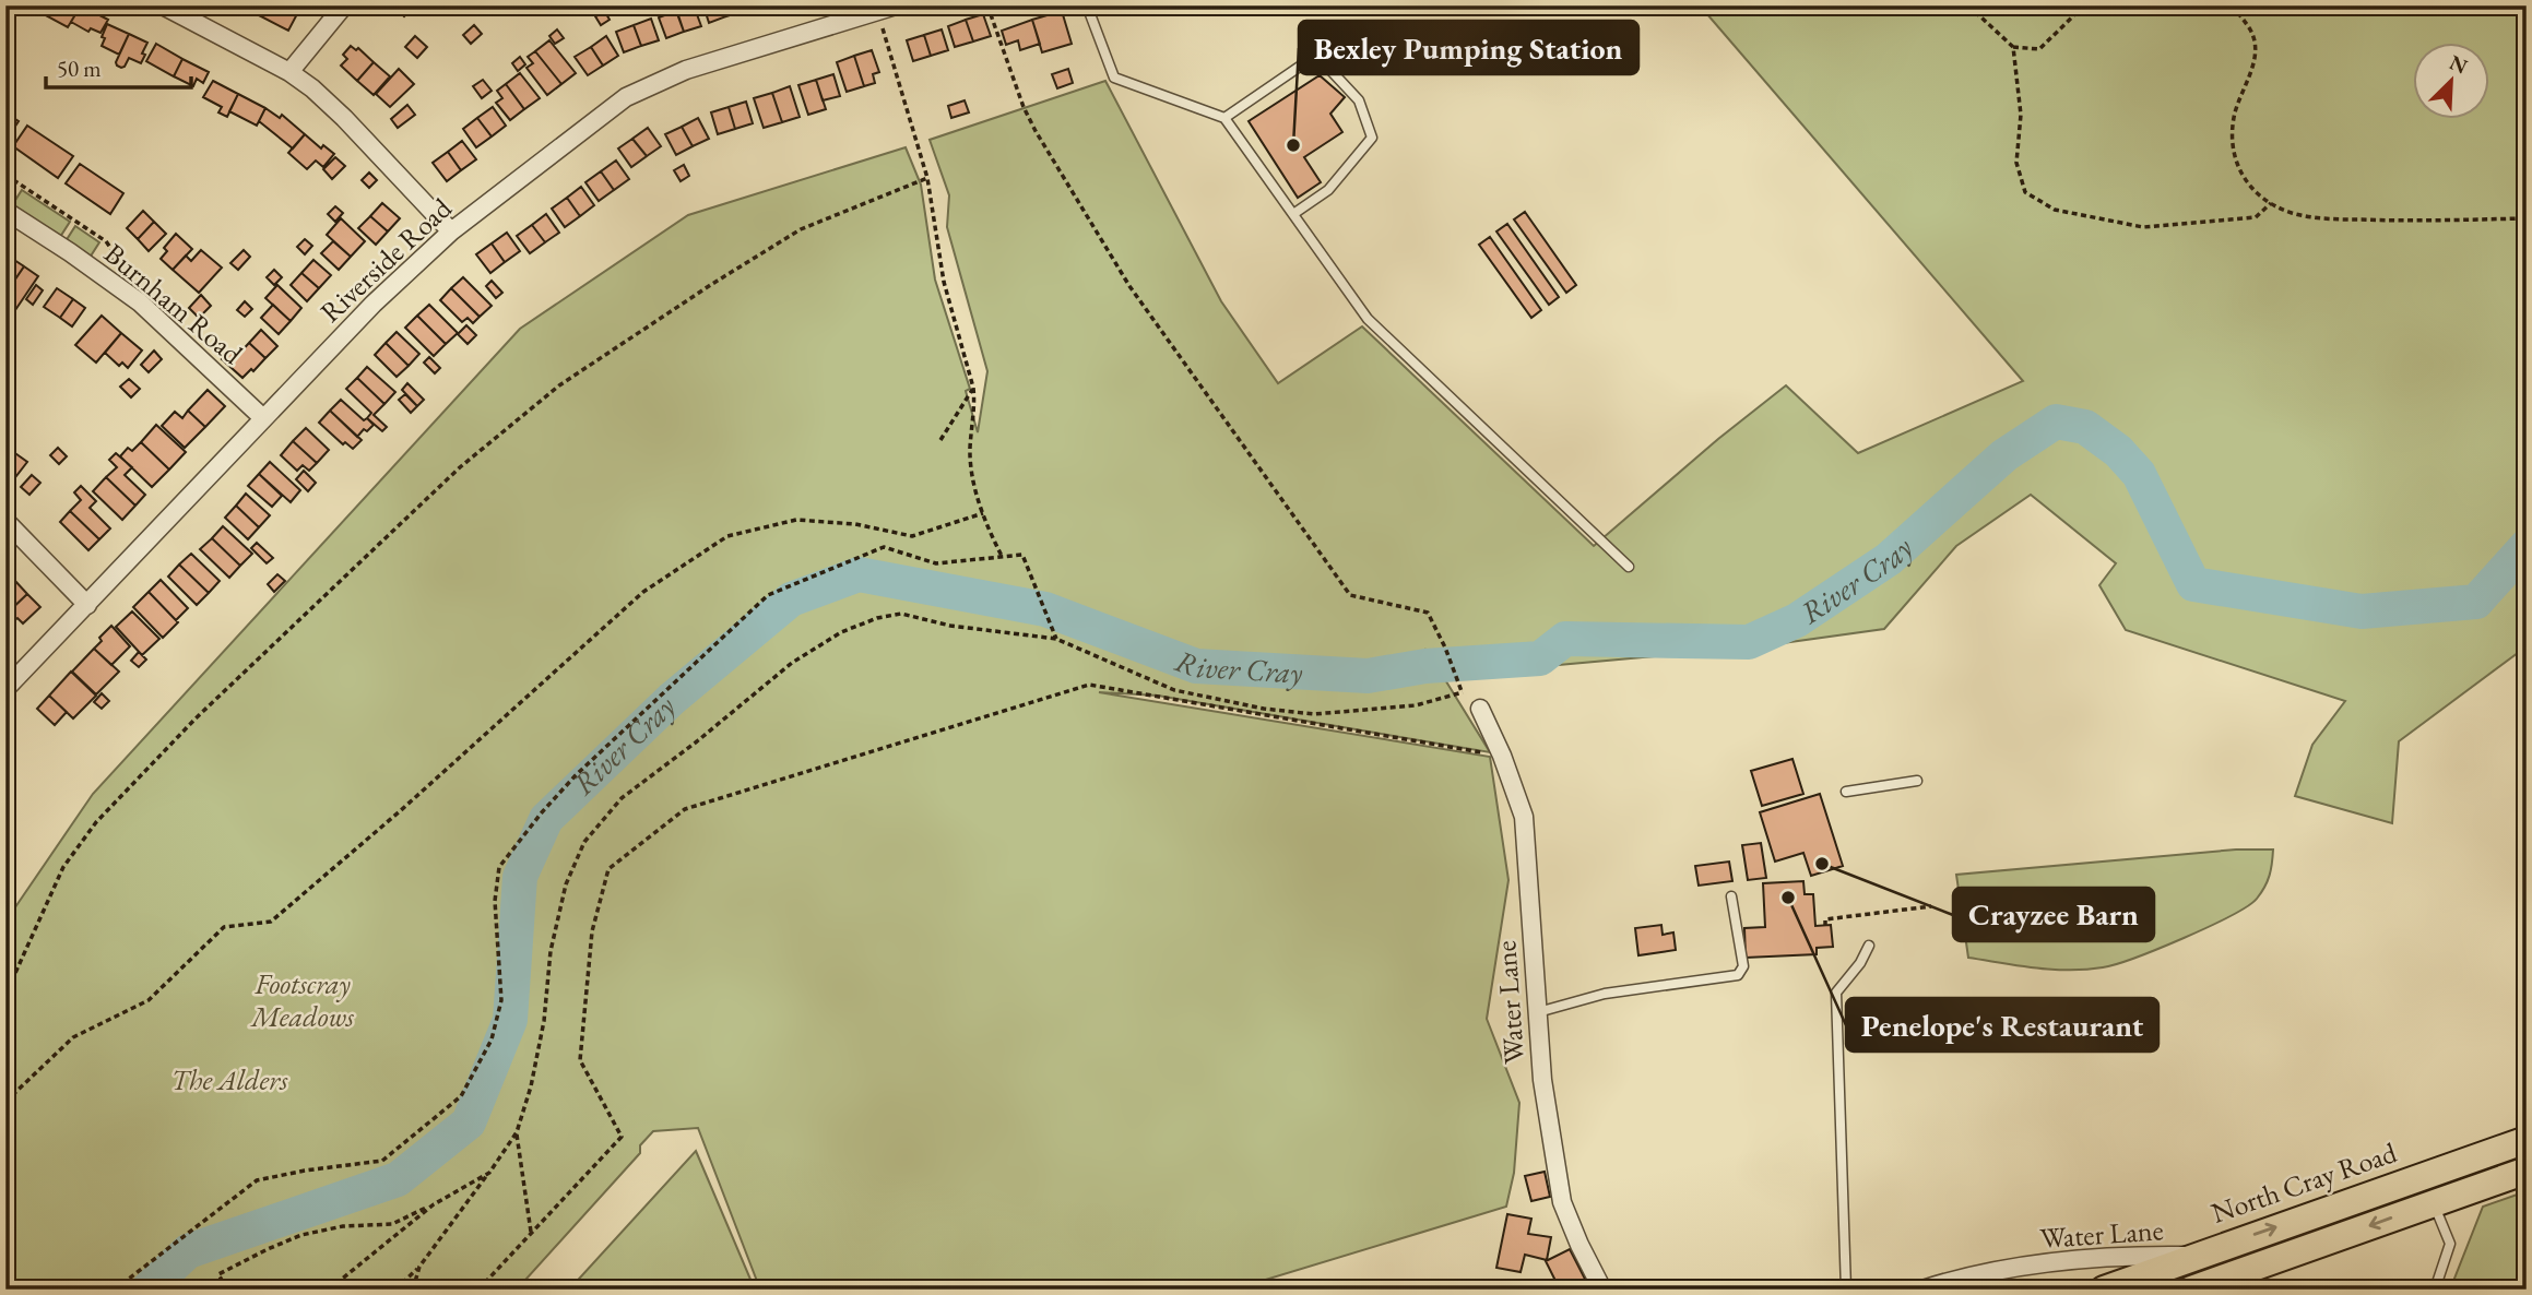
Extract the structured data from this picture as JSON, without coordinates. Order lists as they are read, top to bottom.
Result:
{
  "streets": {
    "main road": ["North Cray Road"],
    "street": ["Riverside Road", "Burnham Road", "Water Lane"]
  },
  "crossings": [
    ["Riverside Road", "Burnham Road"],
    ["Water Lane", "North Cray Road"]
  ],
  "water": ["River Cray"],
  "parks": ["Footscray Meadows", "The Alders"],
  "places": ["Bexley Pumping Station", "Crayzee Barn", "Penelope's Restaurant"],
  "scale_bar": "50 m",
  "north": "top right"
}
